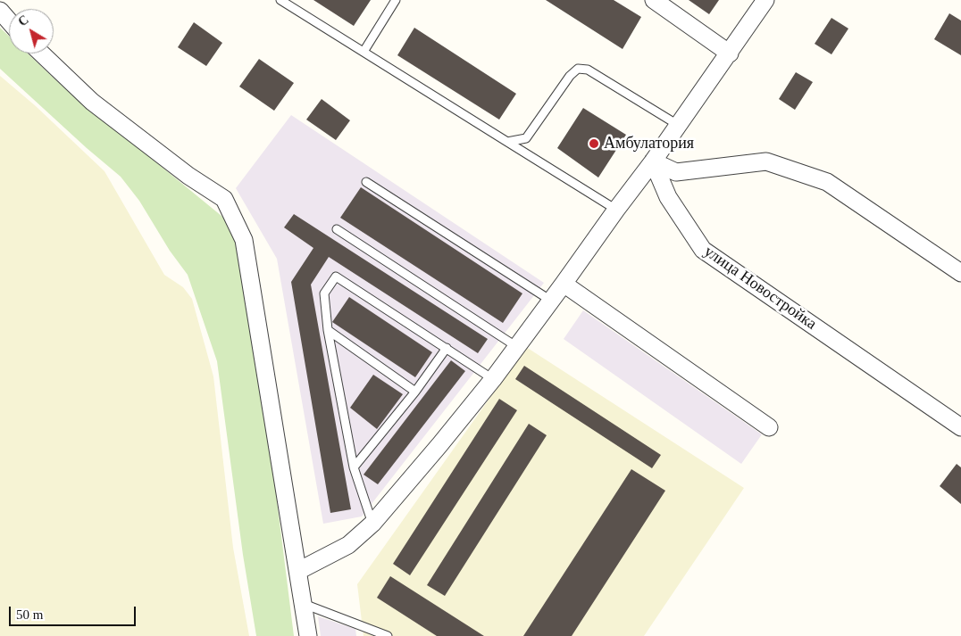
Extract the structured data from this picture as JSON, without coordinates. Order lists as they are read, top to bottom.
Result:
{
  "streets": {
    "street": ["улица Новостройка"]
  },
  "places": ["Амбулатория"],
  "scale_bar": "50 m",
  "north": "top left"
}
